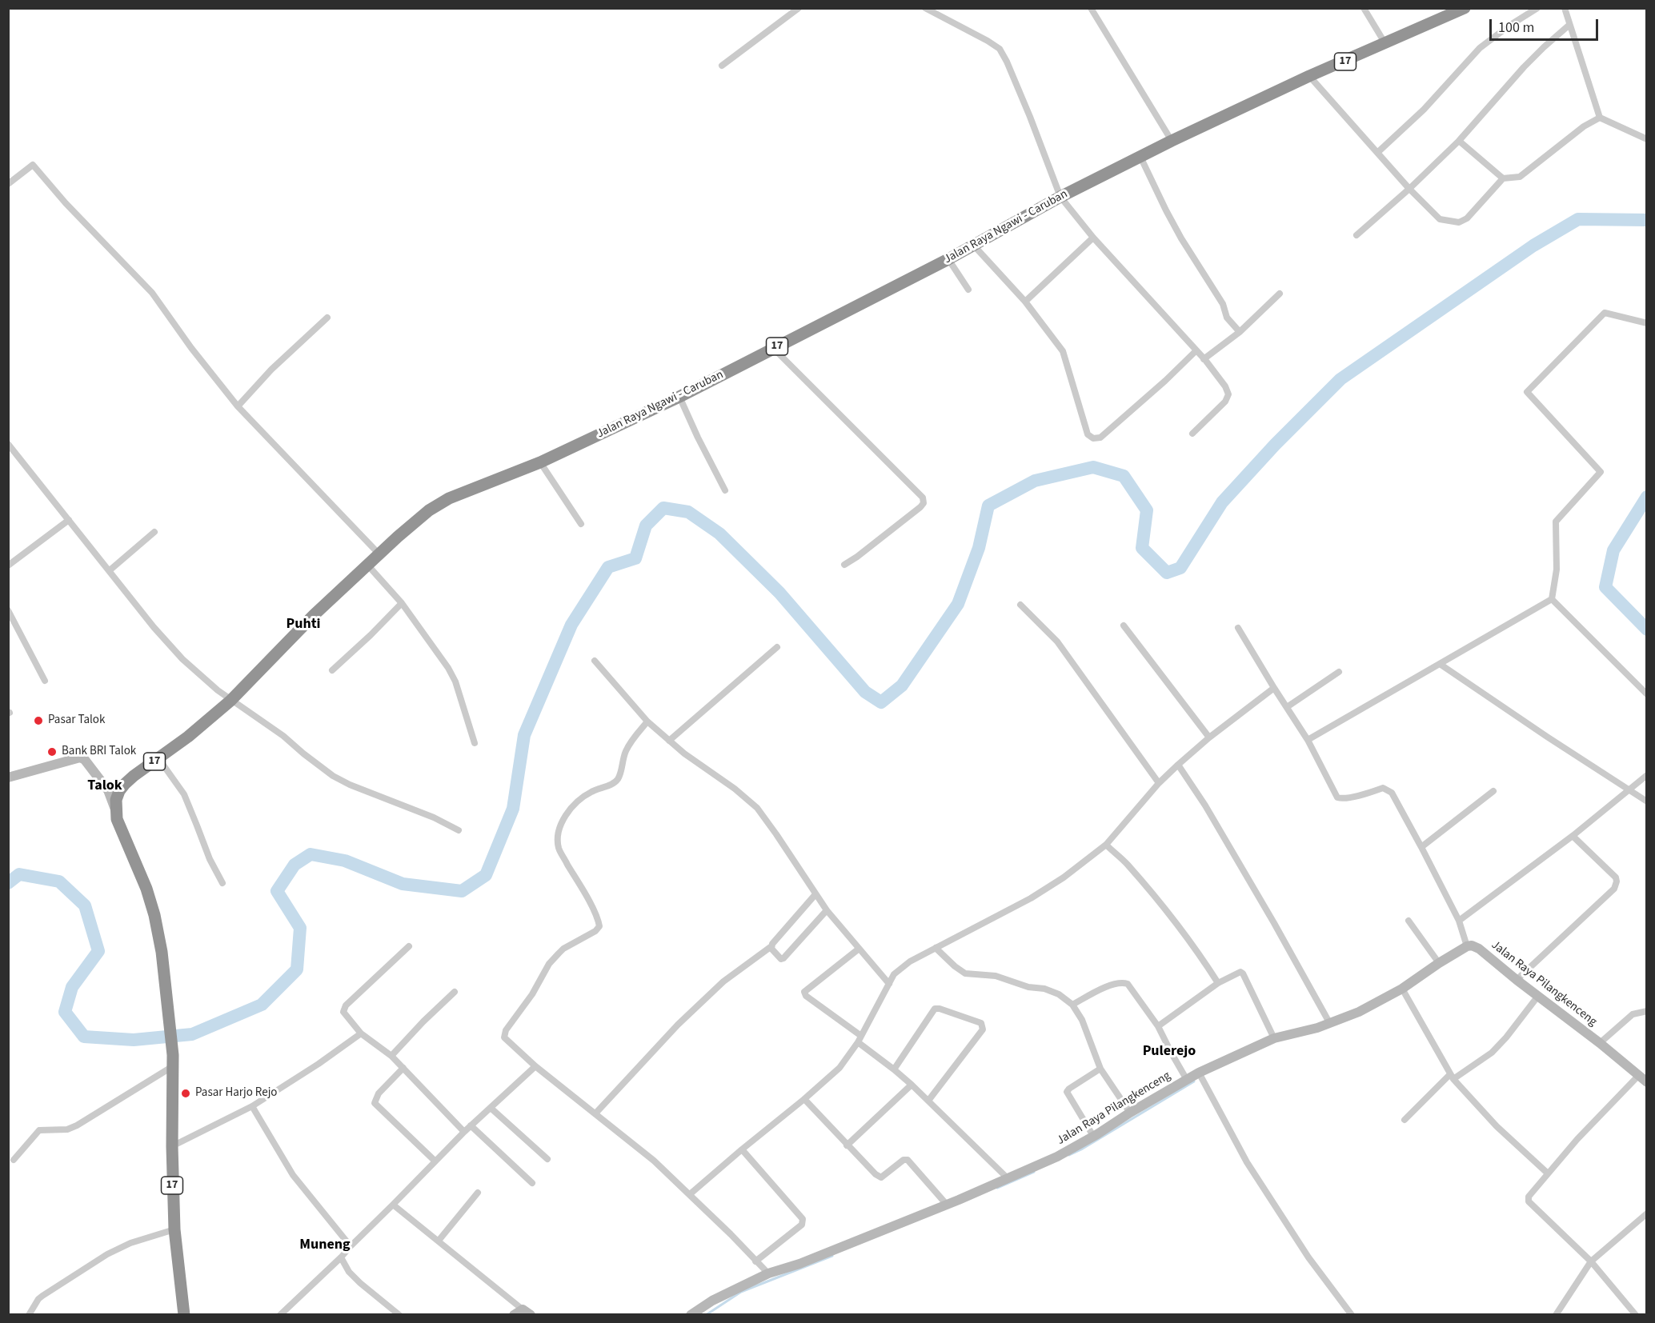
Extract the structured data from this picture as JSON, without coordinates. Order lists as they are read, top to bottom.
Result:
{
  "streets": {
    "highway": ["17", "Jalan Raya Ngawi - Caruban"],
    "main road": ["Jalan Raya Pilangkenceng"]
  },
  "crossings": [
    ["17", "Jalan Raya Ngawi - Caruban"]
  ],
  "districts": [
    "Puhti",
    "Talok",
    "Pulerejo",
    "Muneng"
  ],
  "places": ["Pasar Talok", "Bank BRI Talok", "Pasar Harjo Rejo"],
  "scale_bar": "100 m"
}
